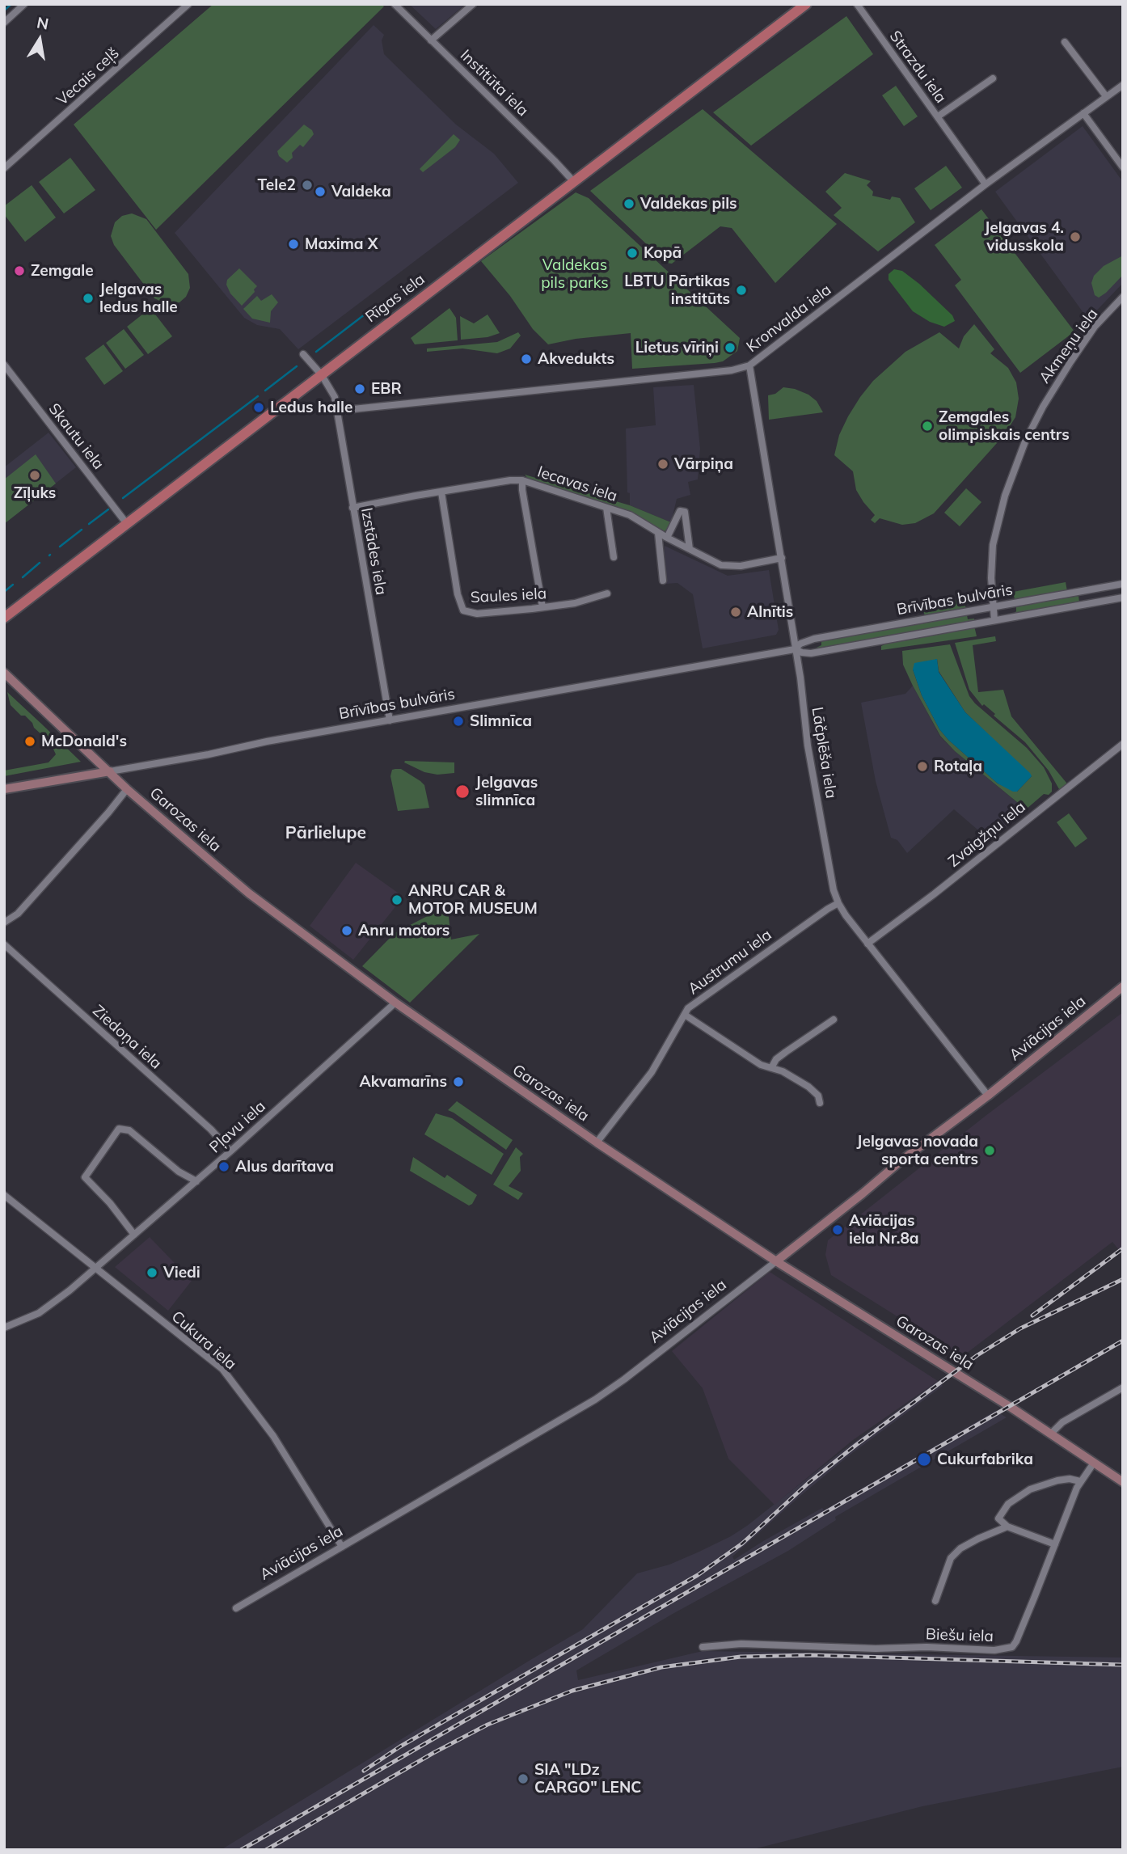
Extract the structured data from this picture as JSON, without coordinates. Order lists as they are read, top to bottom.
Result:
{
  "streets": {
    "main road": [
      "Rīgas iela",
      "Brīvības bulvāris",
      "Garozas iela",
      "Aviācijas iela"
    ],
    "street": [
      "Strazdu iela",
      "Vecais ceļš",
      "Institūta iela",
      "Kronvalda iela",
      "Akmeņu iela",
      "Skautu iela",
      "Iecavas iela",
      "Izstādes iela",
      "Saules iela",
      "Lāčplēša iela",
      "Zvaigžņu iela",
      "Austrumu iela",
      "Ziedoņa iela",
      "Pļavu iela",
      "Cukura iela",
      "Biešu iela"
    ]
  },
  "crossings": [
    ["Strazdu iela", "Kronvalda iela"],
    ["Institūta iela", "Rīgas iela"],
    ["Rīgas iela", "Skautu iela"],
    ["Rīgas iela", "Izstādes iela"],
    ["Kronvalda iela", "Izstādes iela"],
    ["Kronvalda iela", "Lāčplēša iela"],
    ["Akmeņu iela", "Brīvības bulvāris"],
    ["Iecavas iela", "Izstādes iela"],
    ["Iecavas iela", "Saules iela"],
    ["Iecavas iela", "Lāčplēša iela"],
    ["Izstādes iela", "Brīvības bulvāris"],
    ["Brīvības bulvāris", "Lāčplēša iela"],
    ["Brīvības bulvāris", "Garozas iela"],
    ["Lāčplēša iela", "Zvaigžņu iela"],
    ["Lāčplēša iela", "Austrumu iela"],
    ["Lāčplēša iela", "Aviācijas iela"],
    ["Garozas iela", "Austrumu iela"],
    ["Garozas iela", "Aviācijas iela"],
    ["Garozas iela", "Pļavu iela"],
    ["Garozas iela", "Biešu iela"],
    ["Aviācijas iela", "Cukura iela"],
    ["Ziedoņa iela", "Pļavu iela"],
    ["Pļavu iela", "Cukura iela"]
  ],
  "districts": ["Pārlielupe"],
  "parks": ["Valdekas pils parks"],
  "places": [
    "Tele2",
    "Valdeka",
    "Valdekas pils",
    "Jelgavas 4. vidusskola",
    "Maxima X",
    "Kopā",
    "Zemgale",
    "LBTU Pārtikas institūts",
    "Jelgavas ledus halle",
    "Lietus vīriņi",
    "Akvedukts",
    "EBR",
    "Ledus halle",
    "Zemgales olimpiskais centrs",
    "Vārpiņa",
    "Zīļuks",
    "Alnītis",
    "Slimnīca",
    "McDonald's",
    "Rotaļa",
    "Jelgavas slimnīca",
    "ANRU CAR & MOTOR MUSEUM",
    "Anru motors",
    "Akvamarīns",
    "Jelgavas novada sporta centrs",
    "Alus darītava",
    "Aviācijas iela Nr.8a",
    "Viedi",
    "Cukurfabrika",
    "SIA \"LDz CARGO\" LENC"
  ],
  "north": "top"
}
